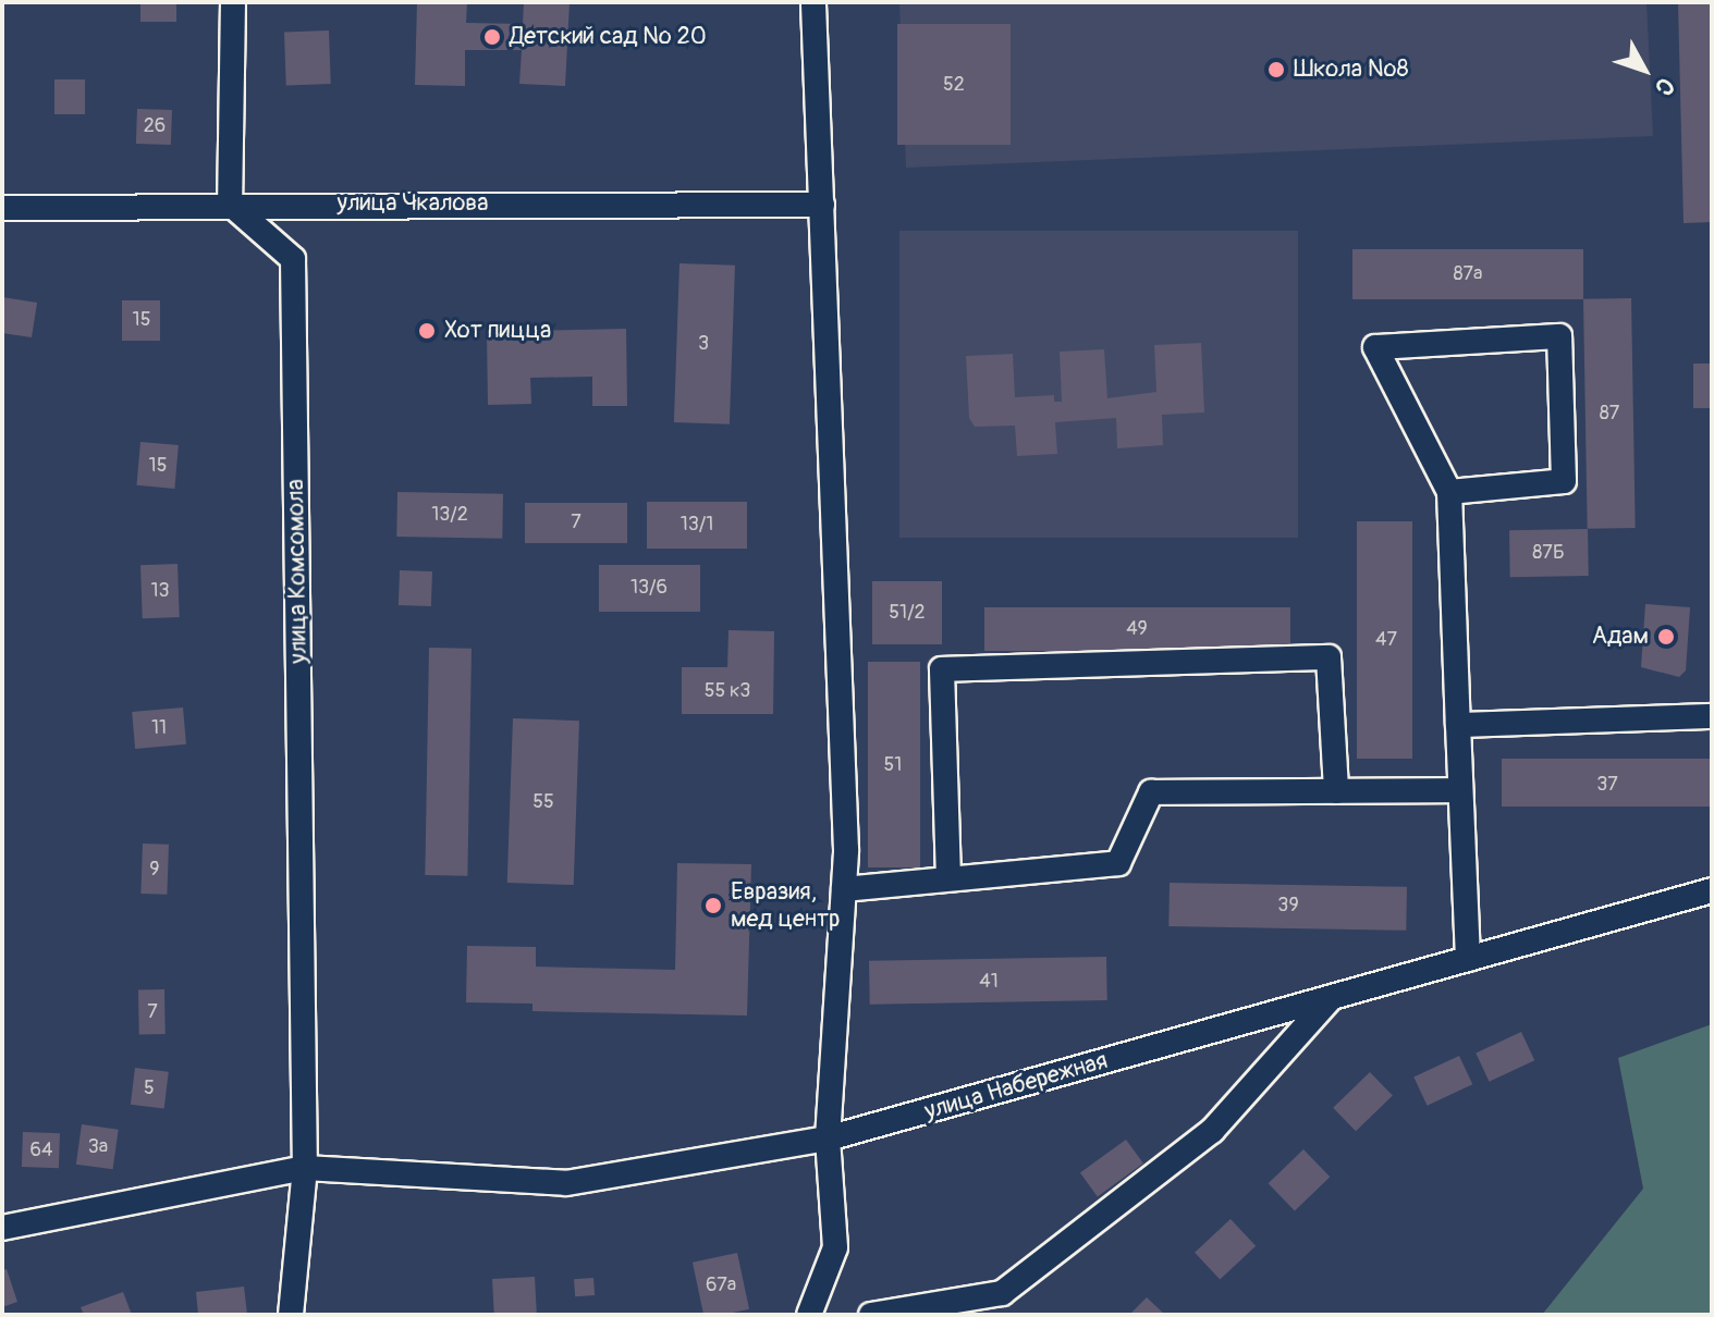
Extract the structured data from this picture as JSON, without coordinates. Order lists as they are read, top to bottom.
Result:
{
  "streets": {
    "street": ["улица Чкалова", "улица Комсомола", "улица Набережная"]
  },
  "crossings": [
    ["улица Чкалова", "улица Комсомола"],
    ["улица Комсомола", "улица Набережная"]
  ],
  "places": [
    "Детский сад № 20",
    "Школа №8",
    "Хот пицца",
    "Адам",
    "Евразия, мед центр"
  ],
  "house_numbers": [
    "52",
    "26",
    "87а",
    "15",
    "3",
    "87",
    "15",
    "13/2",
    "7",
    "13/1",
    "87Б",
    "13/6",
    "13",
    "51/2",
    "49",
    "47",
    "55 к3",
    "11",
    "51",
    "37",
    "55",
    "9",
    "39",
    "41",
    "7",
    "5",
    "3а",
    "64",
    "67а"
  ],
  "north": "bottom right"
}
